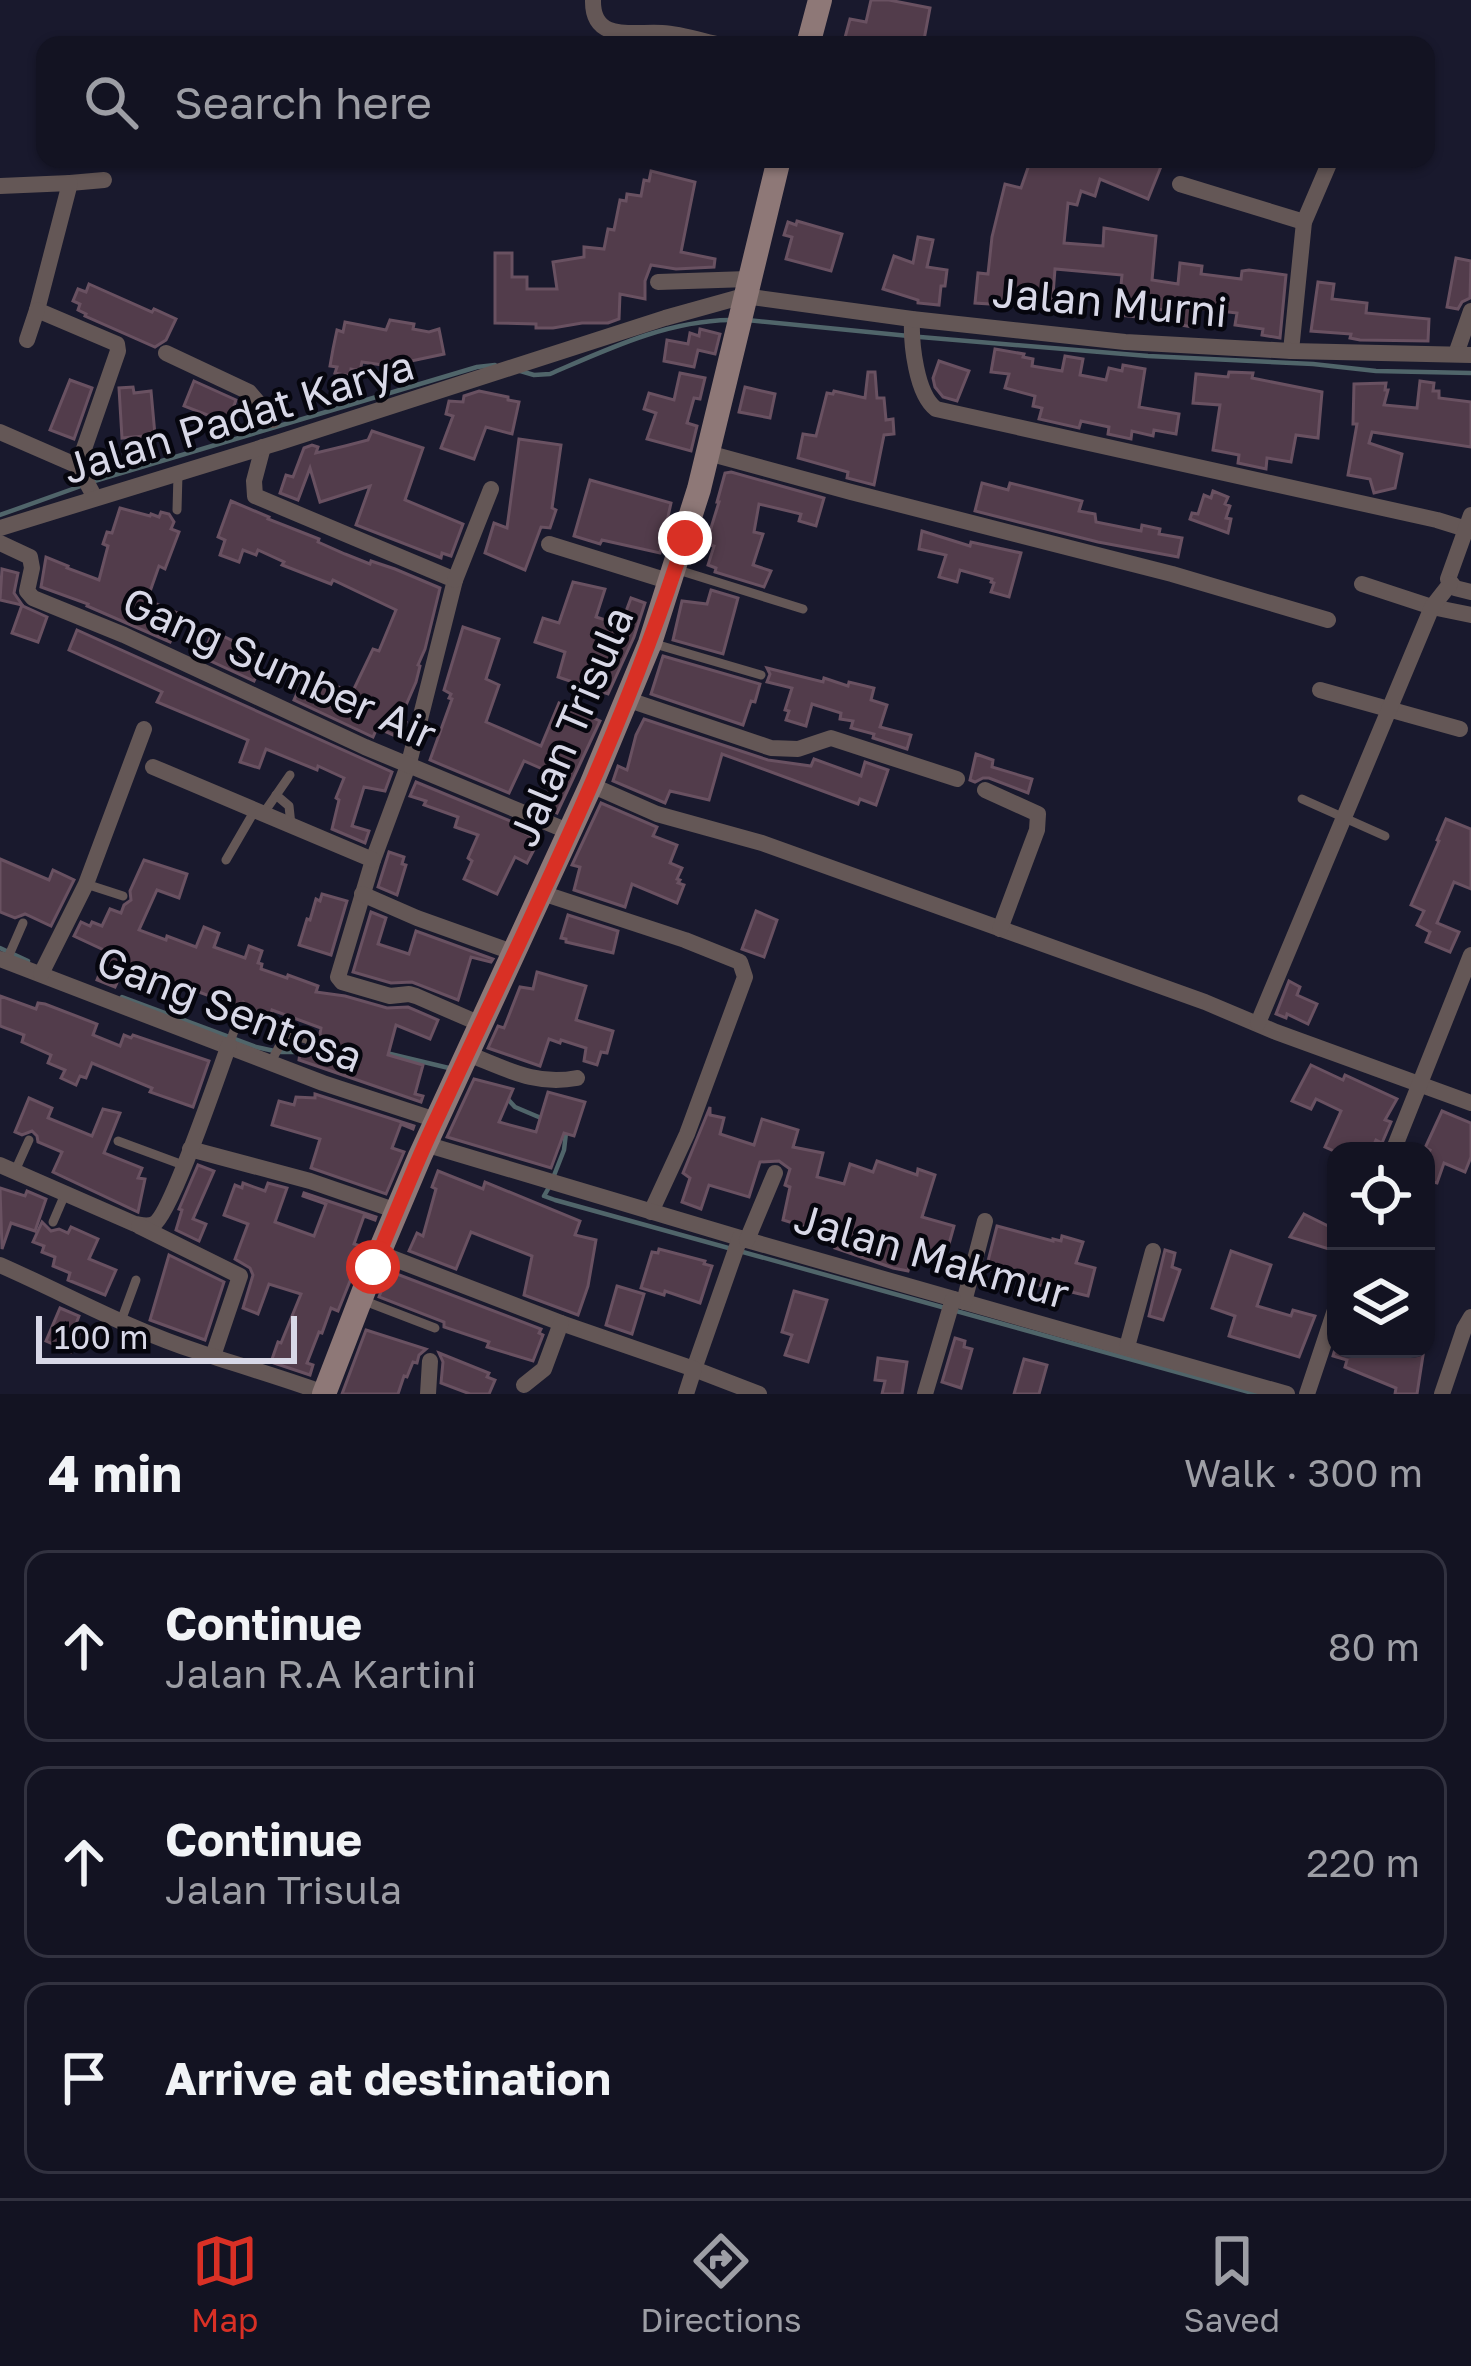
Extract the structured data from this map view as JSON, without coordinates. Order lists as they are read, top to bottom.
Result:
{
  "streets": {
    "street": [
      "Jalan Murni",
      "Jalan Padat Karya",
      "Gang Sumber Air",
      "Jalan Trisula",
      "Gang Sentosa",
      "Jalan Makmur"
    ]
  },
  "crossings": [
    ["Jalan Murni", "Jalan Padat Karya"],
    ["Jalan Murni", "Jalan Trisula"],
    ["Jalan Padat Karya", "Jalan Trisula"],
    ["Gang Sumber Air", "Jalan Trisula"],
    ["Jalan Trisula", "Gang Sentosa"],
    ["Jalan Trisula", "Jalan Makmur"]
  ],
  "scale_bar": "100 m",
  "page": {
    "search": "Search here",
    "scale": "100 m",
    "heading": ["4 min", "Walk · 300 m"],
    "list": [
      ["Continue", "Jalan R.A Kartini", "80 m"],
      ["Continue", "Jalan Trisula", "220 m"],
      "Arrive at destination"
    ],
    "nav": ["Map", "Directions", "Saved"]
  }
}
